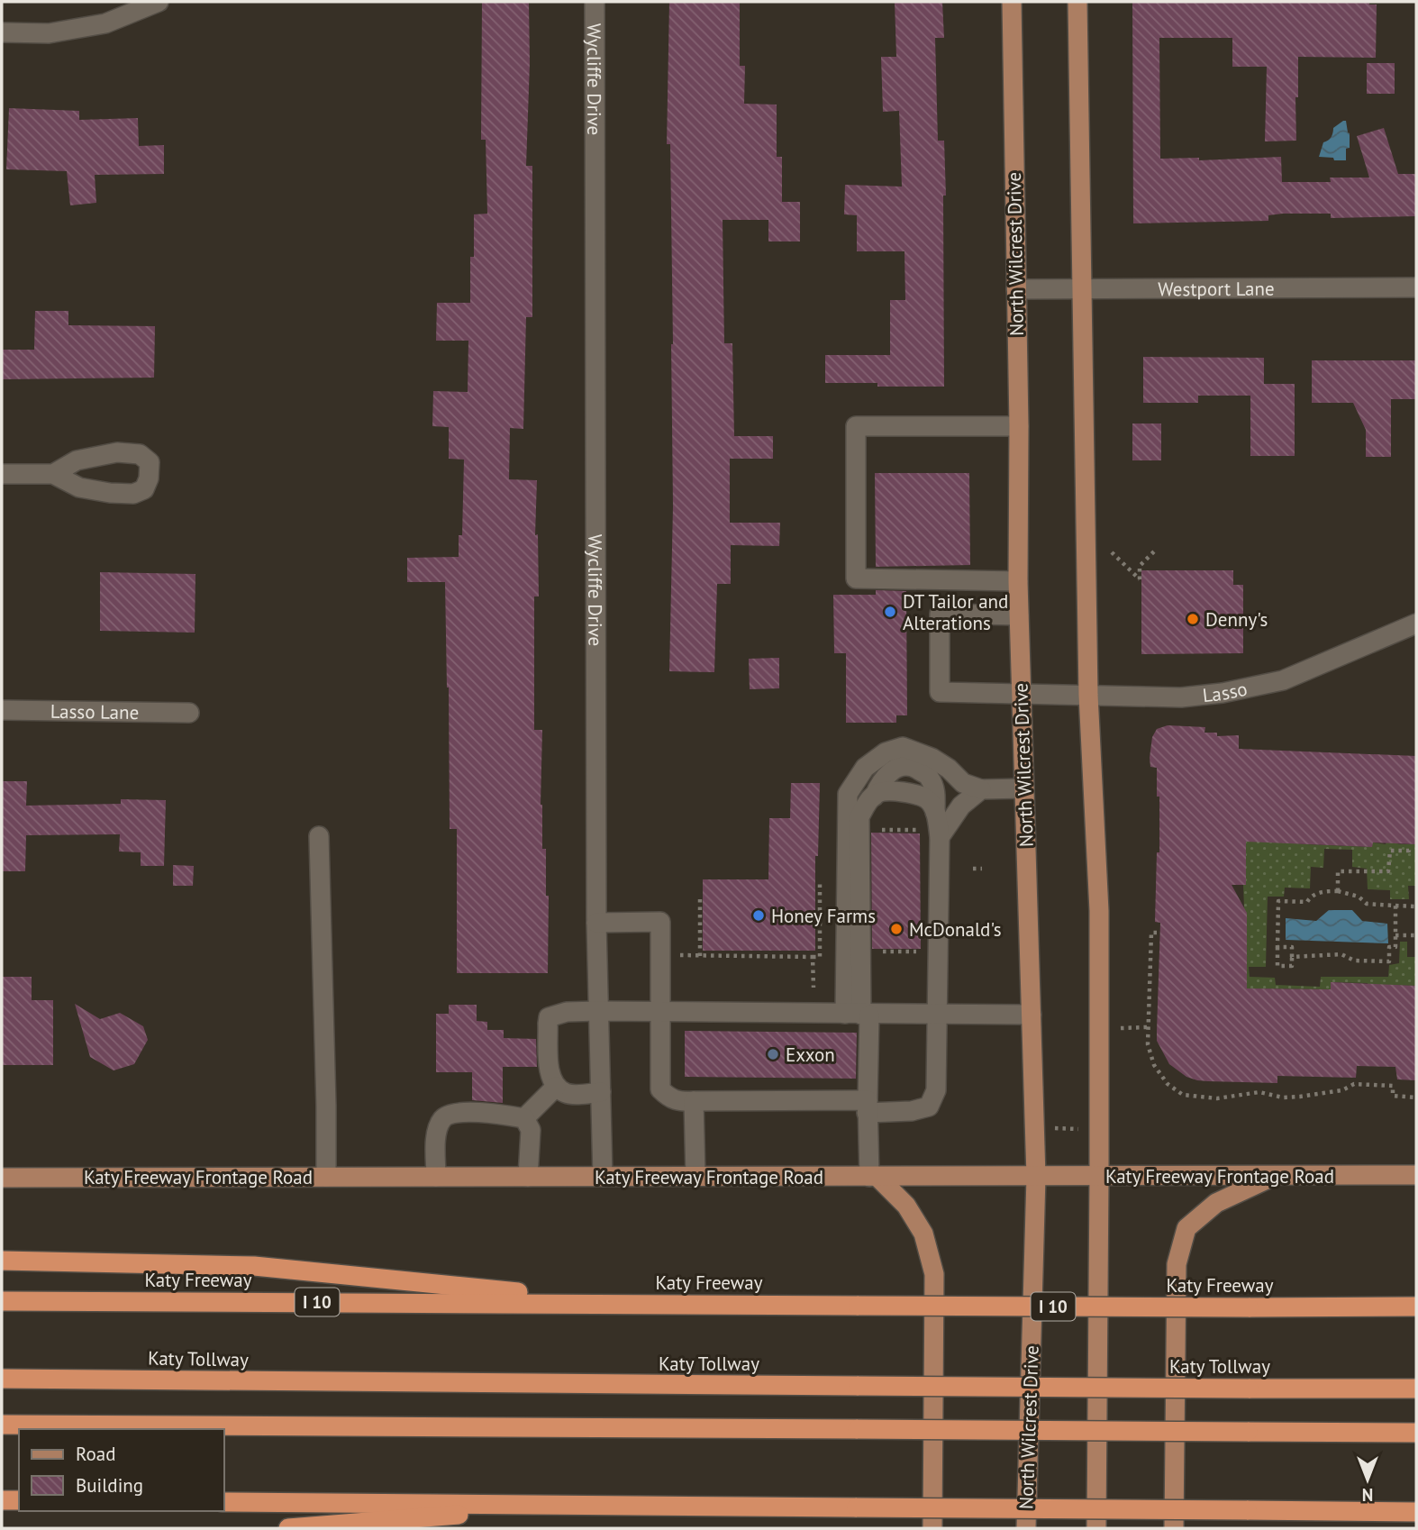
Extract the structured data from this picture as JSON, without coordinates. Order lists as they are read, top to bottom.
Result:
{
  "streets": {
    "highway": ["Katy Freeway", "I 10", "Katy Tollway"],
    "main road": ["North Wilcrest Drive", "Katy Freeway Frontage Road"],
    "street": [
      "Wycliffe Drive",
      "Westport Lane",
      "Lasso",
      "Lasso Lane"
    ]
  },
  "crossings": [
    ["Wycliffe Drive", "Katy Freeway Frontage Road"],
    ["North Wilcrest Drive", "Westport Lane"],
    ["North Wilcrest Drive", "Lasso"],
    ["North Wilcrest Drive", "Katy Freeway Frontage Road"]
  ],
  "places": [
    "DT Tailor and Alterations",
    "Denny's",
    "Honey Farms",
    "McDonald's",
    "Exxon"
  ],
  "legend": ["Road", "Building"],
  "north": "bottom"
}
